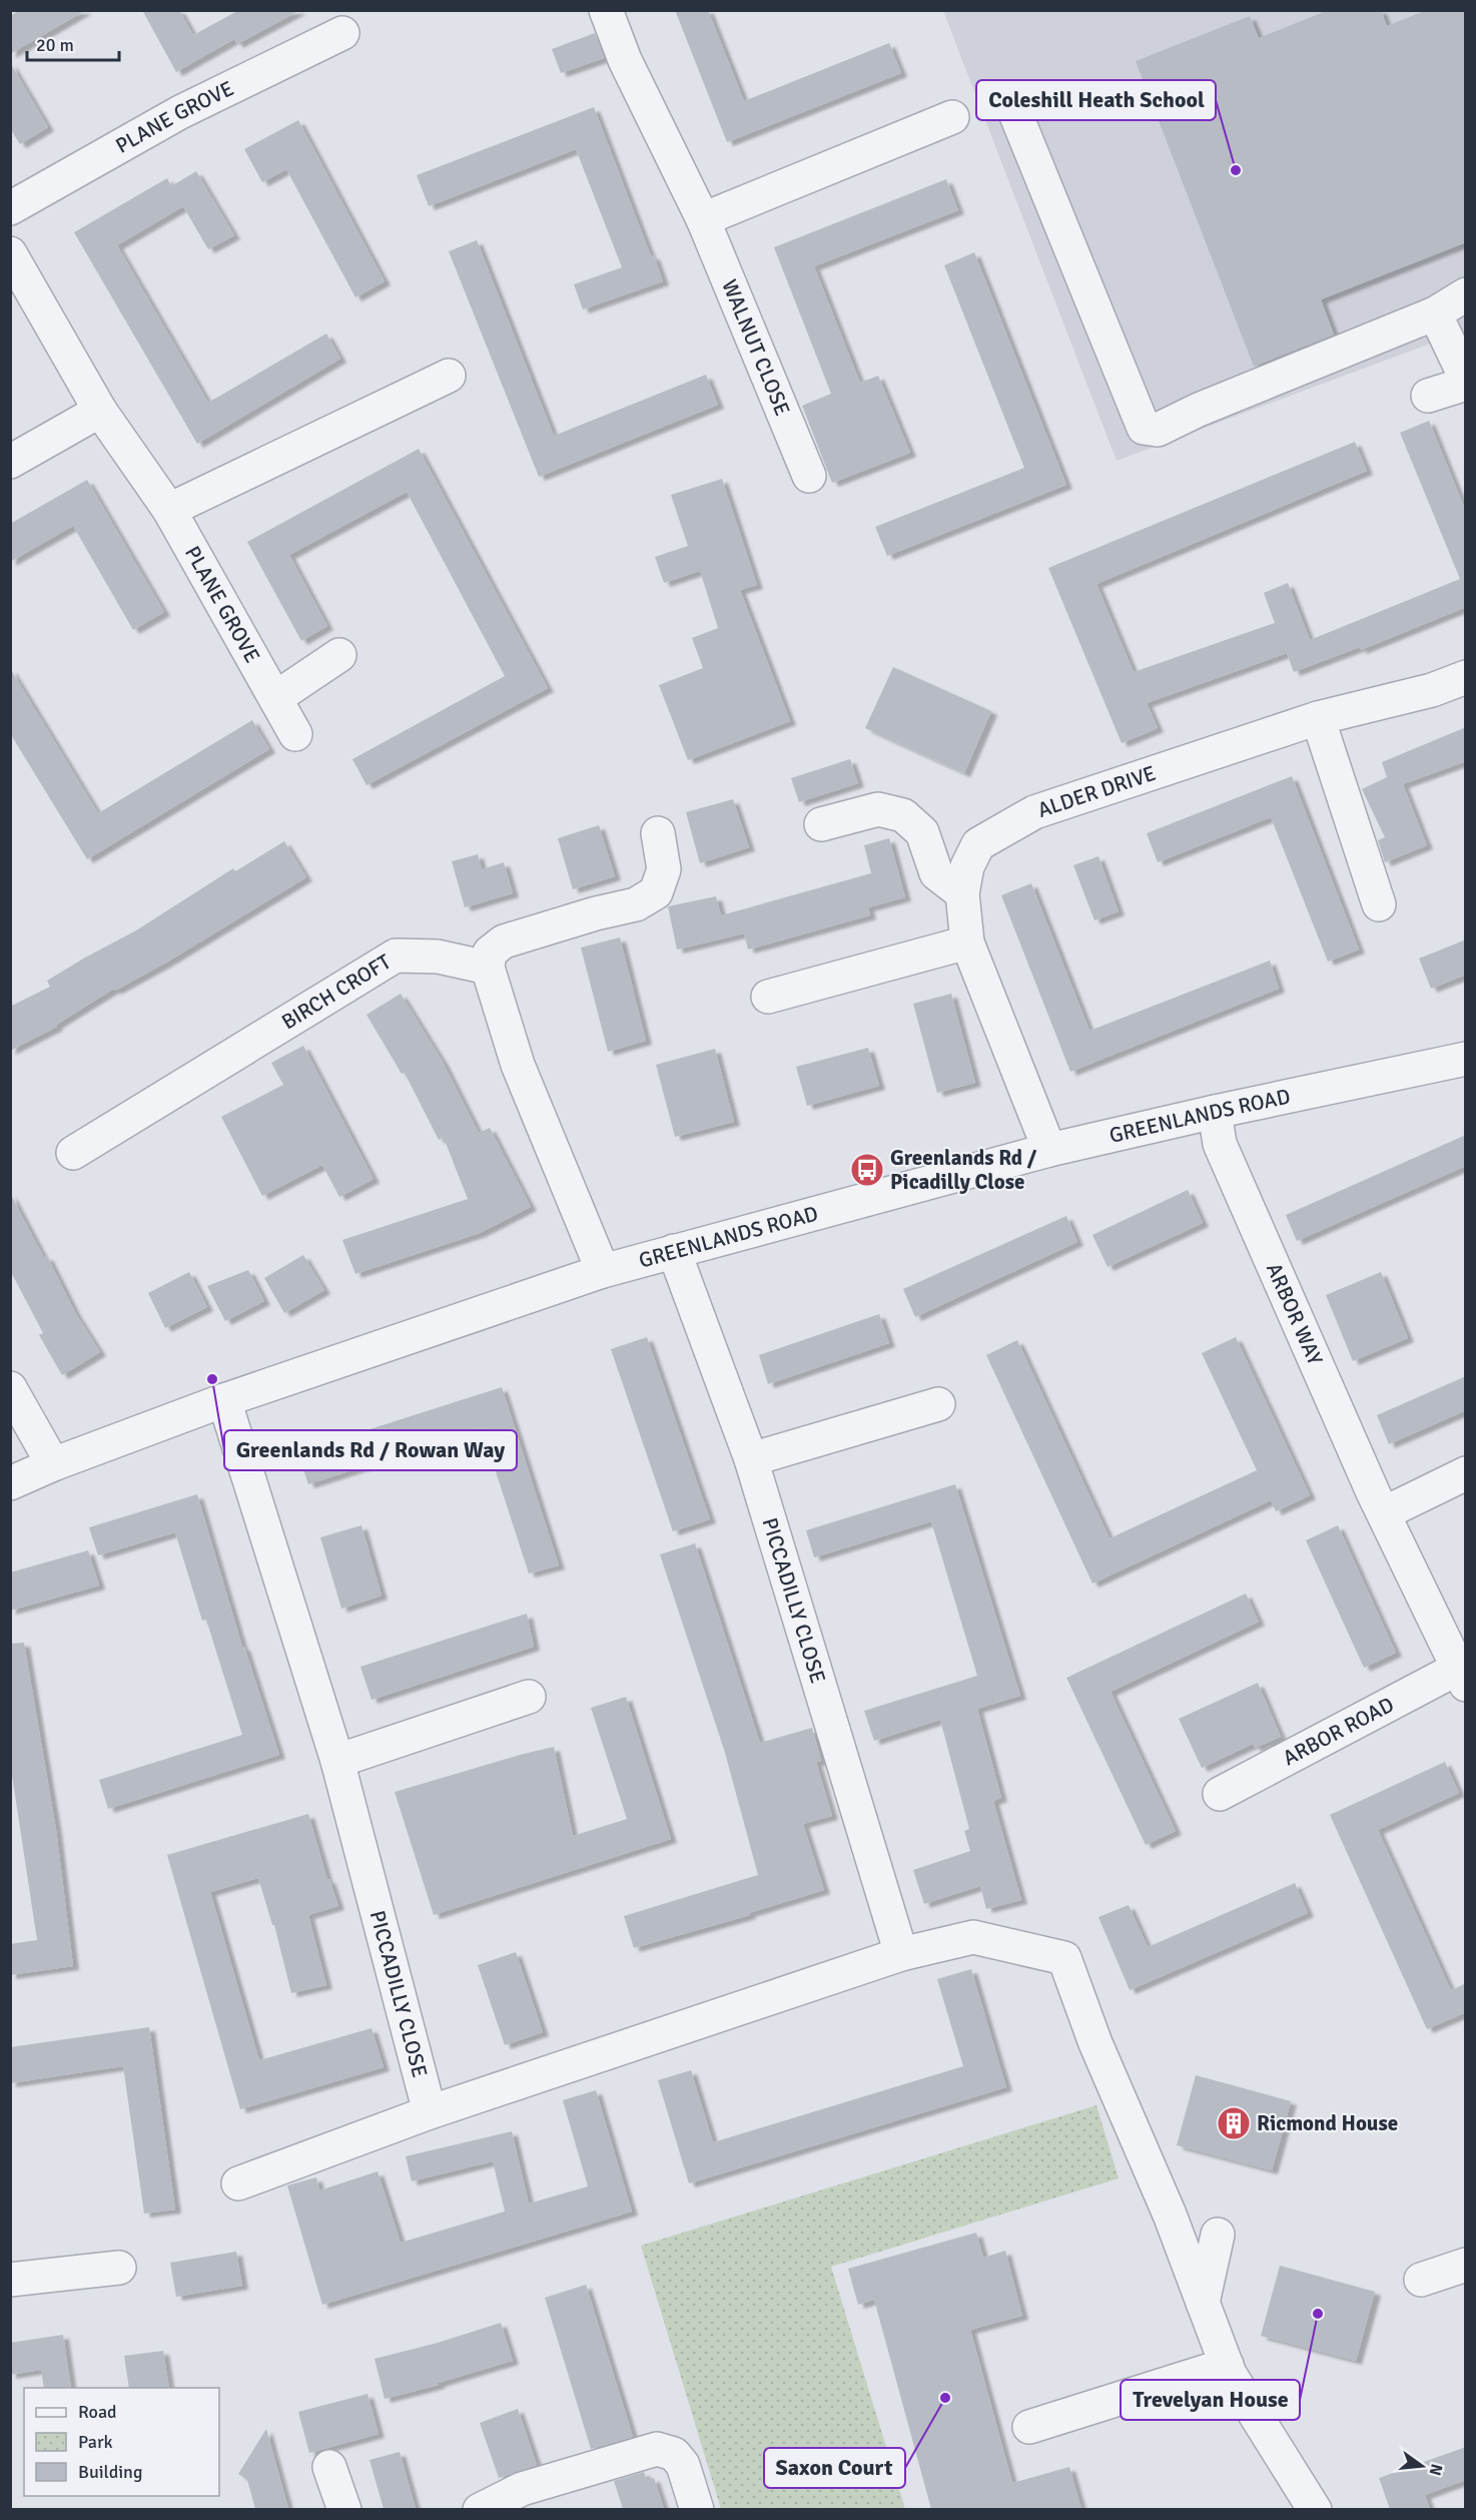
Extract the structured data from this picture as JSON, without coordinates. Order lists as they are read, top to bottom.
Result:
{
  "streets": {
    "street": [
      "PLANE GROVE",
      "WALNUT CLOSE",
      "ALDER DRIVE",
      "BIRCH CROFT",
      "GREENLANDS ROAD",
      "ARBOR WAY",
      "PICCADILLY CLOSE",
      "ARBOR ROAD"
    ]
  },
  "crossings": [
    ["ALDER DRIVE", "GREENLANDS ROAD"],
    ["GREENLANDS ROAD", "ARBOR WAY"],
    ["GREENLANDS ROAD", "PICCADILLY CLOSE"],
    ["ARBOR WAY", "ARBOR ROAD"]
  ],
  "places": {
    "other": [
      "Coleshill Heath School",
      "Greenlands Rd / Rowan Way",
      "Trevelyan House",
      "Saxon Court"
    ],
    "bus stop": ["Greenlands Rd / Picadilly Close"],
    "building": ["Ricmond House"]
  },
  "legend": ["Road", "Park", "Building"],
  "scale_bar": "20 m",
  "north": "right"
}
